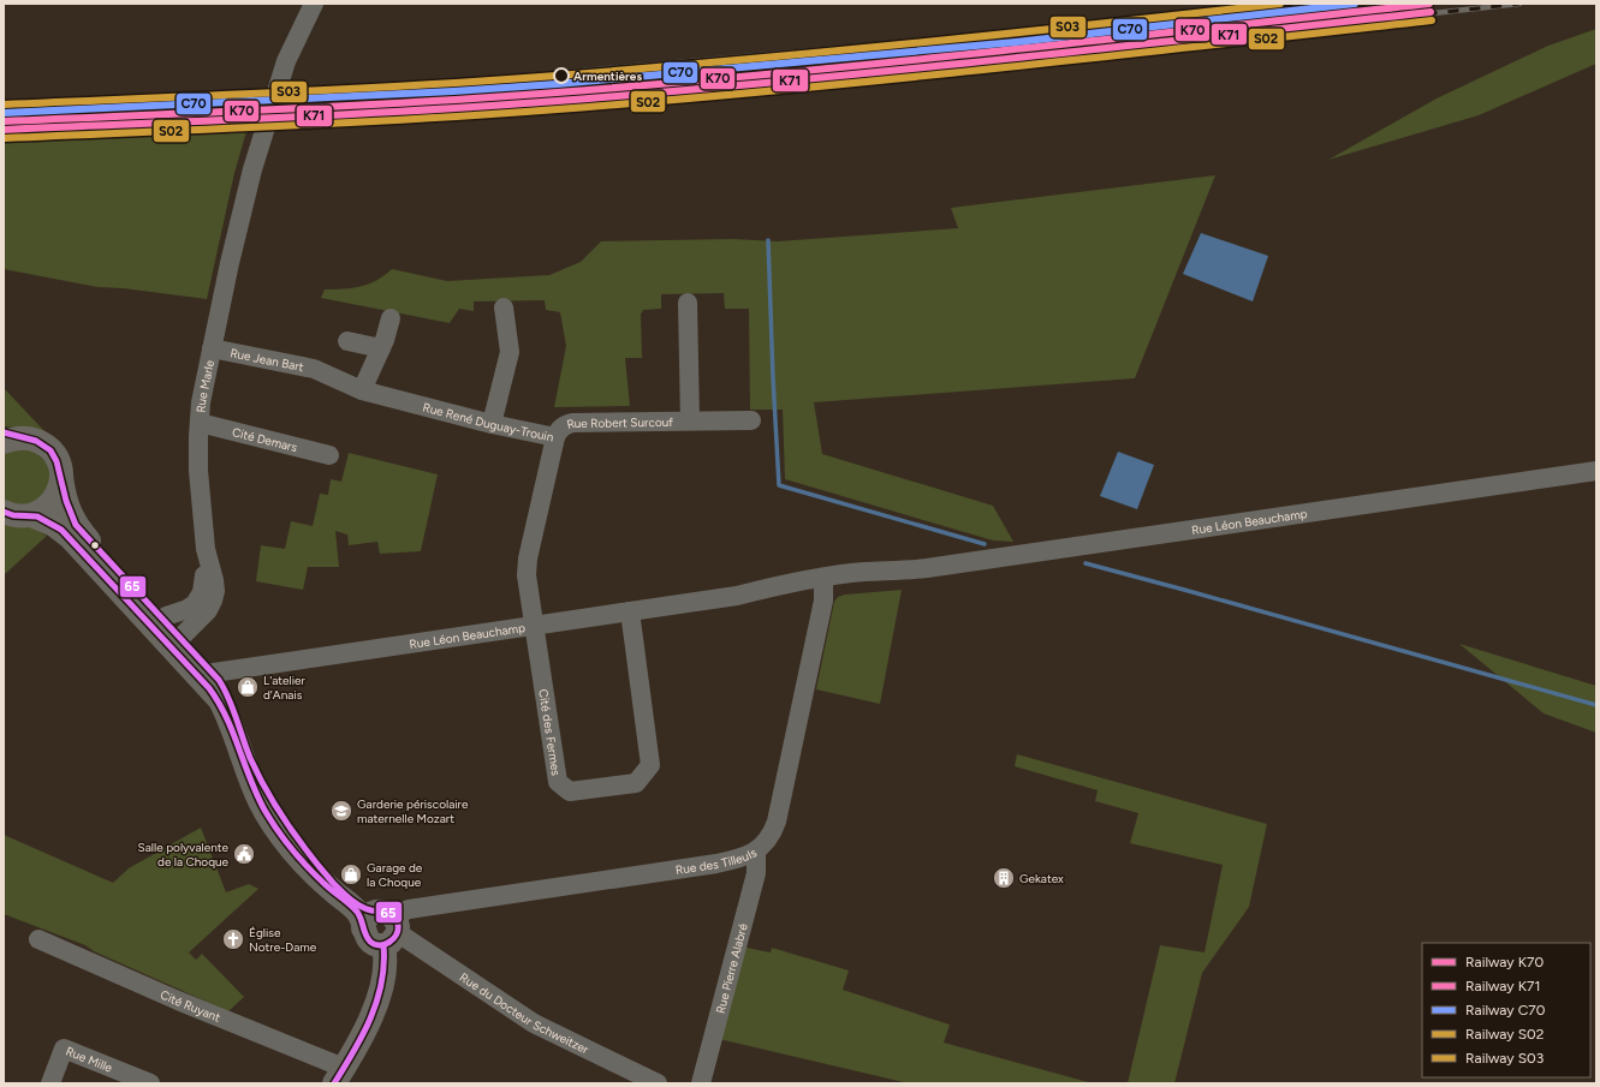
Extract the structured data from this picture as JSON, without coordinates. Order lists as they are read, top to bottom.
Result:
{
  "streets": {
    "street": [
      "Rue Jean Bart",
      "Rue Marle",
      "Rue René Duguay-Trouin",
      "Rue Robert Surcouf",
      "Cité Demars",
      "Rue Léon Beauchamp",
      "Cité des Fermes",
      "Rue des Tilleuls",
      "Rue Pierre Alabré",
      "Cité Ruyant",
      "Rue du Docteur Schweitzer",
      "Rue Mille"
    ]
  },
  "crossings": [
    ["Rue Jean Bart", "Rue Marle"],
    ["Rue Jean Bart", "Rue René Duguay-Trouin"],
    ["Rue Marle", "Cité Demars"],
    ["Rue René Duguay-Trouin", "Rue Robert Surcouf"],
    ["Rue René Duguay-Trouin", "Rue Léon Beauchamp"],
    ["Rue René Duguay-Trouin", "Cité des Fermes"],
    ["Rue Léon Beauchamp", "Cité des Fermes"],
    ["Rue Léon Beauchamp", "Rue des Tilleuls"],
    ["Rue des Tilleuls", "Rue Pierre Alabré"],
    ["Rue des Tilleuls", "Rue du Docteur Schweitzer"]
  ],
  "places": {
    "other": ["Armentières"],
    "shop": ["L'atelier d'Anais", "Garage de la Choque"],
    "school or university": ["Garderie périscolaire maternelle Mozart"],
    "public building": ["Salle polyvalente de la Choque"],
    "building": ["Gekatex"],
    "church": ["Église Notre-Dame"]
  },
  "lines": [
    "rail line K70",
    "rail line C70",
    "rail line S03",
    "rail line K71",
    "rail line S02",
    "transit line 65"
  ],
  "legend": [
    "Railway K70",
    "Railway K71",
    "Railway C70",
    "Railway S02",
    "Railway S03"
  ]
}
